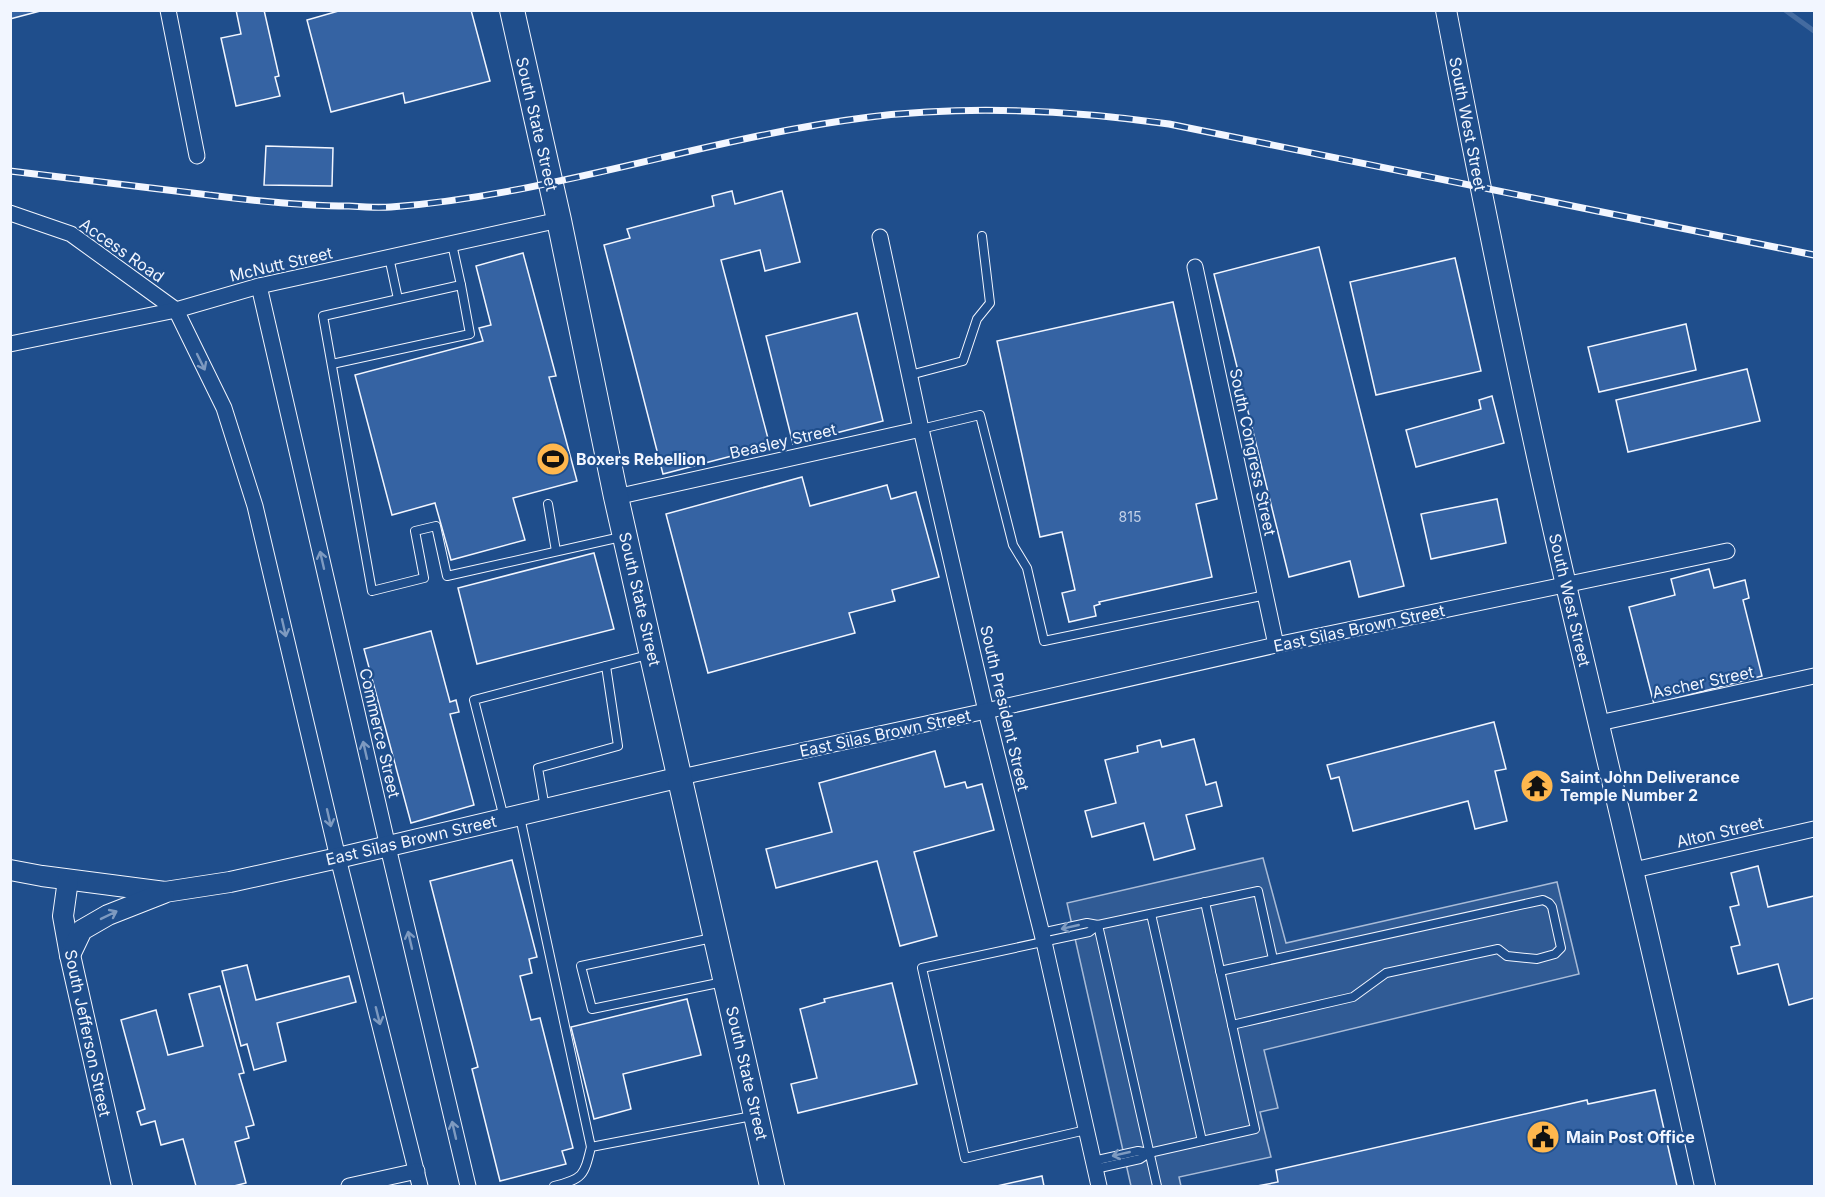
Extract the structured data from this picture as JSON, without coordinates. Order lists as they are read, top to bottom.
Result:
{
  "streets": {
    "main road": ["South State Street"],
    "street": [
      "South West Street",
      "Access Road",
      "McNutt Street",
      "Beasley Street",
      "South Congress Street",
      "East Silas Brown Street",
      "Ascher Street",
      "South President Street",
      "Commerce Street",
      "Alton Street",
      "South Jefferson Street"
    ]
  },
  "crossings": [
    ["South State Street", "McNutt Street"],
    ["South State Street", "Beasley Street"],
    ["South State Street", "East Silas Brown Street"],
    ["South West Street", "East Silas Brown Street"],
    ["South West Street", "Ascher Street"],
    ["South West Street", "Alton Street"],
    ["Access Road", "McNutt Street"],
    ["McNutt Street", "Commerce Street"],
    ["Beasley Street", "South President Street"],
    ["South Congress Street", "East Silas Brown Street"],
    ["East Silas Brown Street", "South President Street"],
    ["East Silas Brown Street", "Commerce Street"],
    ["East Silas Brown Street", "South Jefferson Street"]
  ],
  "places": {
    "sports": ["Boxers Rebellion"],
    "temple": ["Saint John Deliverance Temple Number 2"],
    "public building": ["Main Post Office"]
  },
  "house_numbers": ["815"]
}
